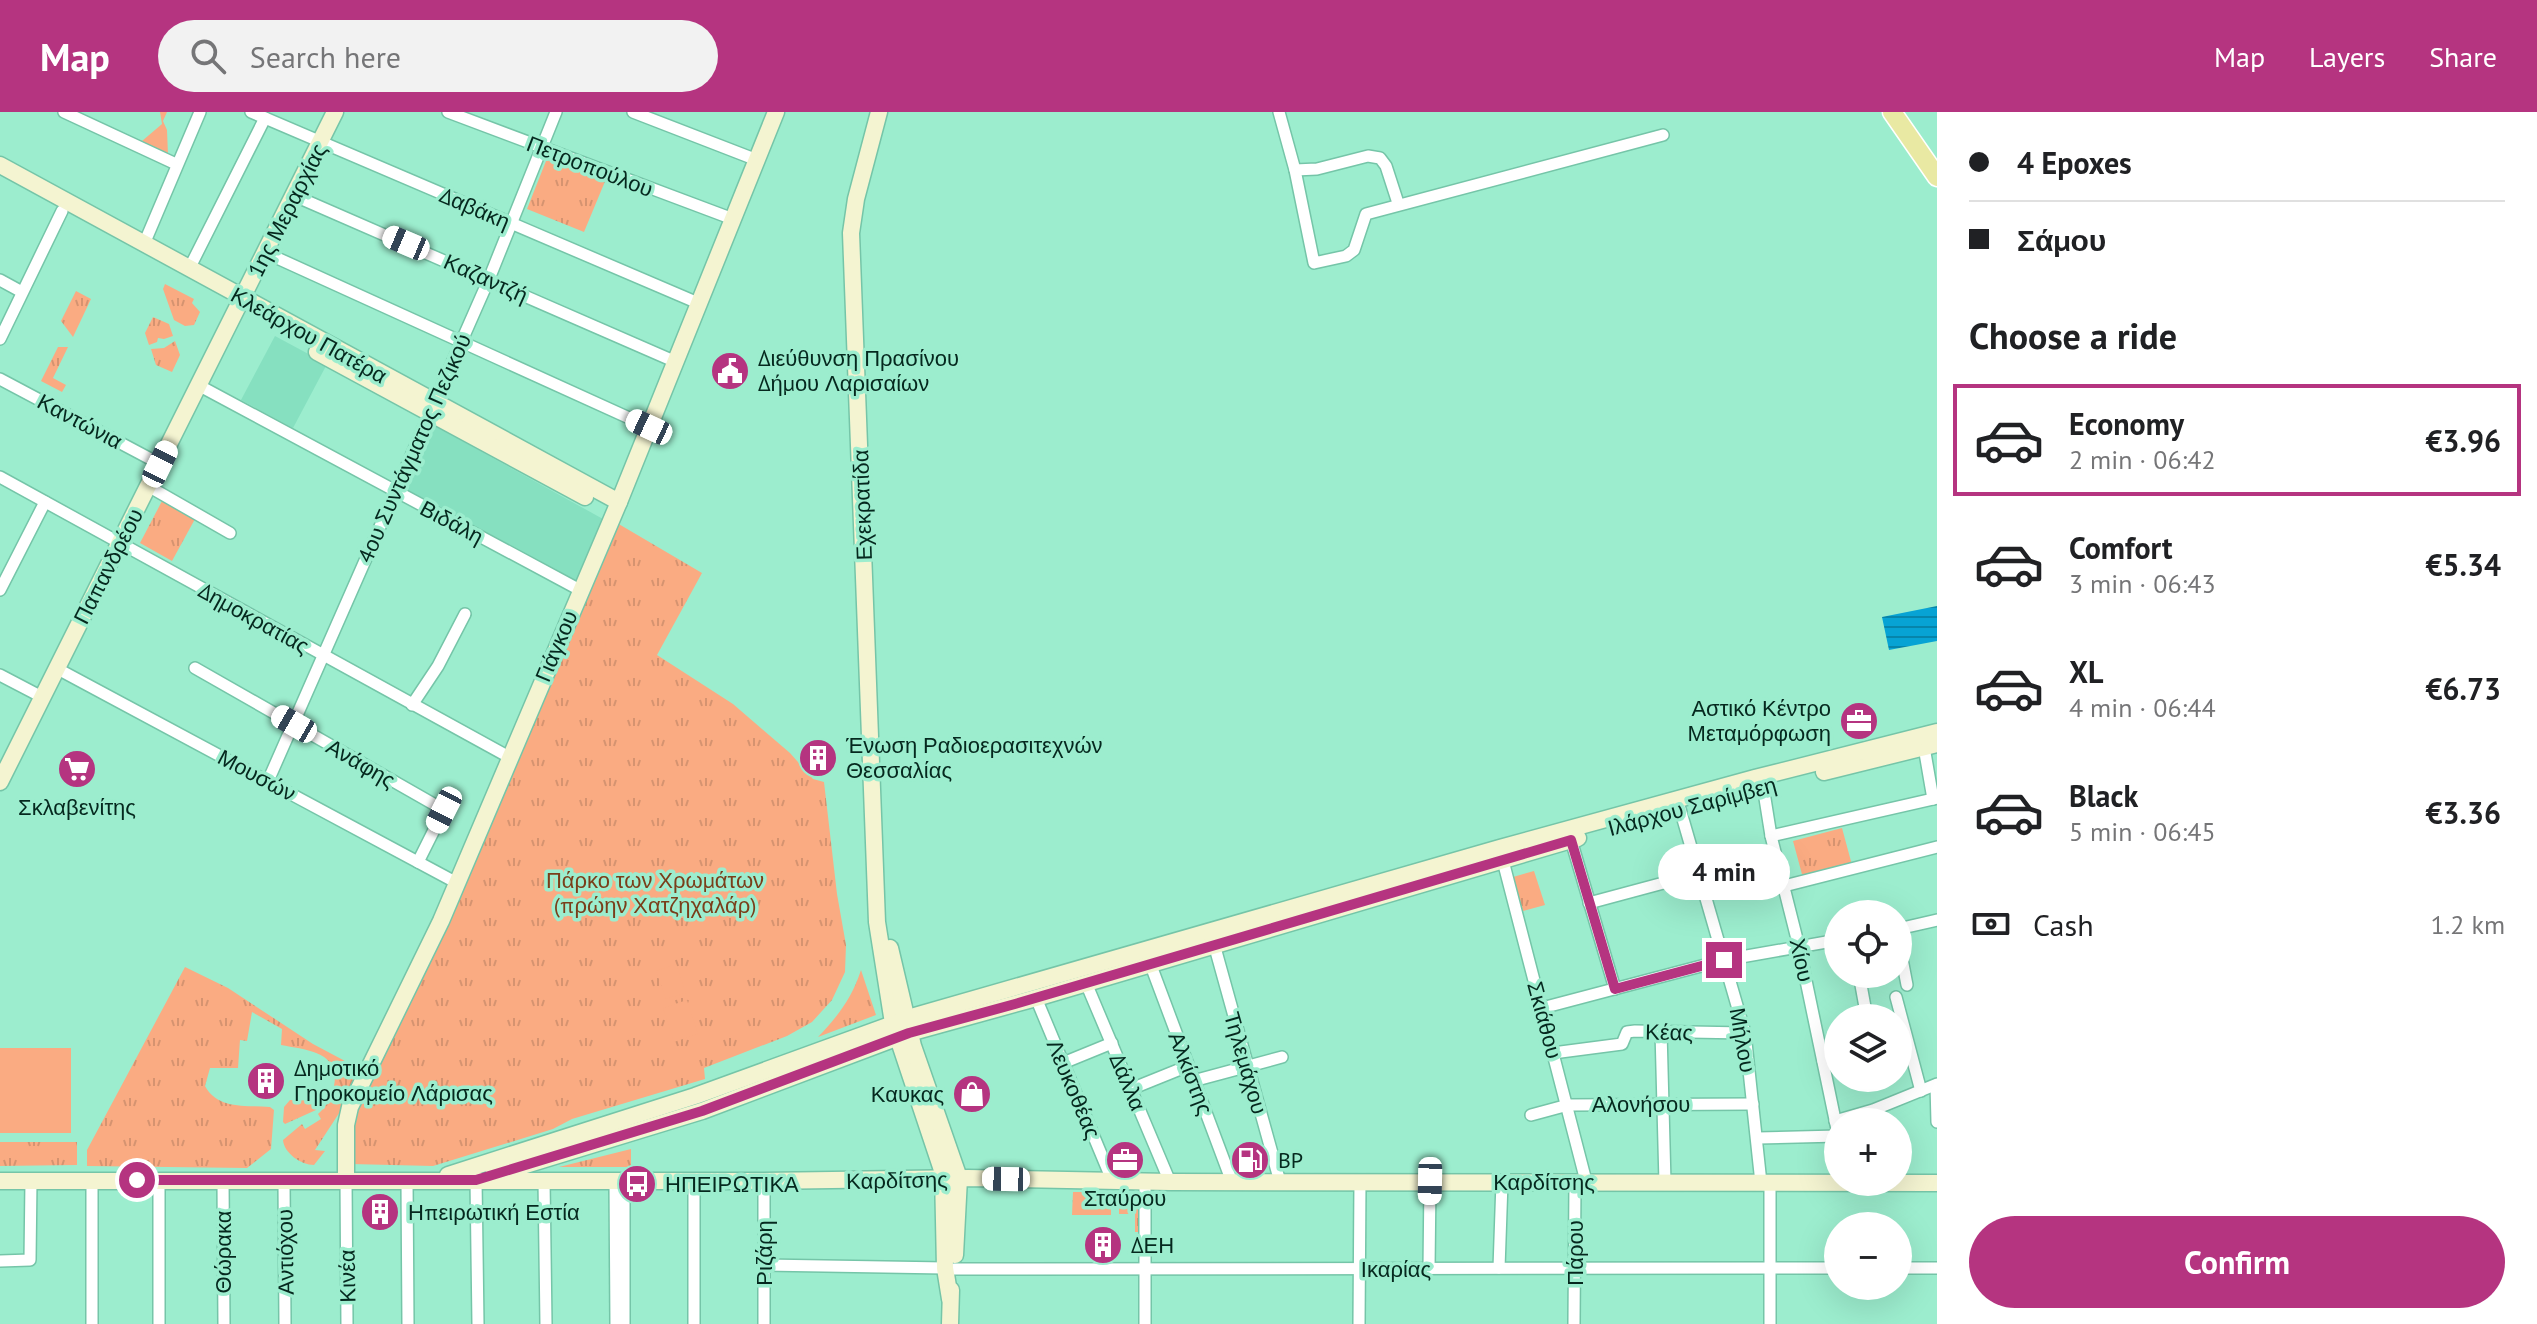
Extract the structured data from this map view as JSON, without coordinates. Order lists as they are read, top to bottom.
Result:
{
  "streets": {
    "main road": [
      "1ης Μεραρχίας",
      "Κλεάρχου Πατέρα",
      "Εχεκρατίδα",
      "Παπανδρέου",
      "Γιάγκου",
      "Ιλάρχου Σαρίμβεη",
      "Καρδίτσης"
    ],
    "street": [
      "Πετροπούλου",
      "Δαβάκη",
      "Καζαντζή",
      "Καντώνια",
      "4ου Συντάγματος Πεζικού",
      "Βιδάλη",
      "Δημοκρατίας",
      "Ανάφης",
      "Μουσών",
      "Χίου",
      "Σκιάθου",
      "Κέας",
      "Μήλου",
      "Τηλεμάχου",
      "Αλκίστης",
      "Δάλλα",
      "Λευκοθέας",
      "Αλονήσου",
      "Θώρακα",
      "Αντιόχου",
      "Ριζάρη",
      "Πάρου",
      "Ικαρίας",
      "Κινέα"
    ]
  },
  "crossings": [
    ["Πετροπούλου", "4ου Συντάγματος Πεζικού"],
    ["Πετροπούλου", "Γιάγκου"],
    ["Δαβάκη", "1ης Μεραρχίας"],
    ["Δαβάκη", "4ου Συντάγματος Πεζικού"],
    ["Δαβάκη", "Γιάγκου"],
    ["1ης Μεραρχίας", "Καζαντζή"],
    ["1ης Μεραρχίας", "Κλεάρχου Πατέρα"],
    ["1ης Μεραρχίας", "Παπανδρέου"],
    ["Καζαντζή", "4ου Συντάγματος Πεζικού"],
    ["Καζαντζή", "Γιάγκου"],
    ["Κλεάρχου Πατέρα", "4ου Συντάγματος Πεζικού"],
    ["Κλεάρχου Πατέρα", "Παπανδρέου"],
    ["Κλεάρχου Πατέρα", "Γιάγκου"],
    ["Καντώνια", "Παπανδρέου"],
    ["4ου Συντάγματος Πεζικού", "Βιδάλη"],
    ["4ου Συντάγματος Πεζικού", "Δημοκρατίας"],
    ["4ου Συντάγματος Πεζικού", "Ανάφης"],
    ["4ου Συντάγματος Πεζικού", "Μουσών"],
    ["Εχεκρατίδα", "Ιλάρχου Σαρίμβεη"],
    ["Εχεκρατίδα", "Καρδίτσης"],
    ["Εχεκρατίδα", "Ικαρίας"],
    ["Βιδάλη", "Παπανδρέου"],
    ["Βιδάλη", "Γιάγκου"],
    ["Παπανδρέου", "Δημοκρατίας"],
    ["Παπανδρέου", "Μουσών"],
    ["Δημοκρατίας", "Γιάγκου"],
    ["Γιάγκου", "Μουσών"],
    ["Γιάγκου", "Καρδίτσης"],
    ["Γιάγκου", "Κινέα"],
    ["Ανάφης", "Μουσών"],
    ["Ιλάρχου Σαρίμβεη", "Χίου"],
    ["Ιλάρχου Σαρίμβεη", "Σκιάθου"],
    ["Ιλάρχου Σαρίμβεη", "Μήλου"],
    ["Ιλάρχου Σαρίμβεη", "Τηλεμάχου"],
    ["Ιλάρχου Σαρίμβεη", "Αλκίστης"],
    ["Ιλάρχου Σαρίμβεη", "Δάλλα"],
    ["Ιλάρχου Σαρίμβεη", "Λευκοθέας"],
    ["Σκιάθου", "Κέας"],
    ["Σκιάθου", "Αλονήσου"],
    ["Σκιάθου", "Καρδίτσης"],
    ["Σκιάθου", "Πάρου"],
    ["Κέας", "Μήλου"],
    ["Μήλου", "Αλονήσου"],
    ["Μήλου", "Καρδίτσης"],
    ["Μήλου", "Ικαρίας"],
    ["Τηλεμάχου", "Καρδίτσης"],
    ["Αλκίστης", "Καρδίτσης"],
    ["Δάλλα", "Καρδίτσης"],
    ["Λευκοθέας", "Καρδίτσης"],
    ["Καρδίτσης", "Θώρακα"],
    ["Καρδίτσης", "Αντιόχου"],
    ["Καρδίτσης", "Ριζάρη"],
    ["Καρδίτσης", "Πάρου"],
    ["Καρδίτσης", "Κινέα"],
    ["Ριζάρη", "Ικαρίας"],
    ["Πάρου", "Ικαρίας"]
  ],
  "parks": ["Πάρκο των Χρωμάτων (πρώην Χατζηχαλάρ)"],
  "places": {
    "public building": ["Διεύθυνση Πρασίνου Δήμου Λαρισαίων"],
    "office": ["Αστικό Κέντρο Μεταμόρφωση", "Σταύρου"],
    "building": [
      "Ένωση Ραδιοερασιτεχνών Θεσσαλίας",
      "Δημοτικό Γηροκομείο Λάρισας",
      "Ηπειρωτική Εστία",
      "ΔΕΗ"
    ],
    "supermarket": ["Σκλαβενίτης"],
    "shop": ["Καυκας"],
    "fuel station": ["BP"],
    "bus stop": ["ΗΠΕΙΡΩΤΙΚΑ"]
  },
  "page": {
    "header": "Map",
    "search": "Search here",
    "nav": ["Map", "Layers", "Share"],
    "banner": ["4 Epoxes", "Σάμου"],
    "heading": "Choose a ride",
    "list": [
      {
        "name": "Economy",
        "note": "2 min · 06:42",
        "value": "€3.96"
      },
      {
        "name": "Comfort",
        "note": "3 min · 06:43",
        "value": "€5.34"
      },
      {
        "name": "XL",
        "note": "4 min · 06:44",
        "value": "€6.73"
      },
      {
        "name": "Black",
        "note": "5 min · 06:45",
        "value": "€3.36"
      }
    ],
    "bubble": "4 min",
    "pay": ["Cash", "1.2 km"],
    "map_buttons": ["+", "−"],
    "buttons": "Confirm"
  }
}
